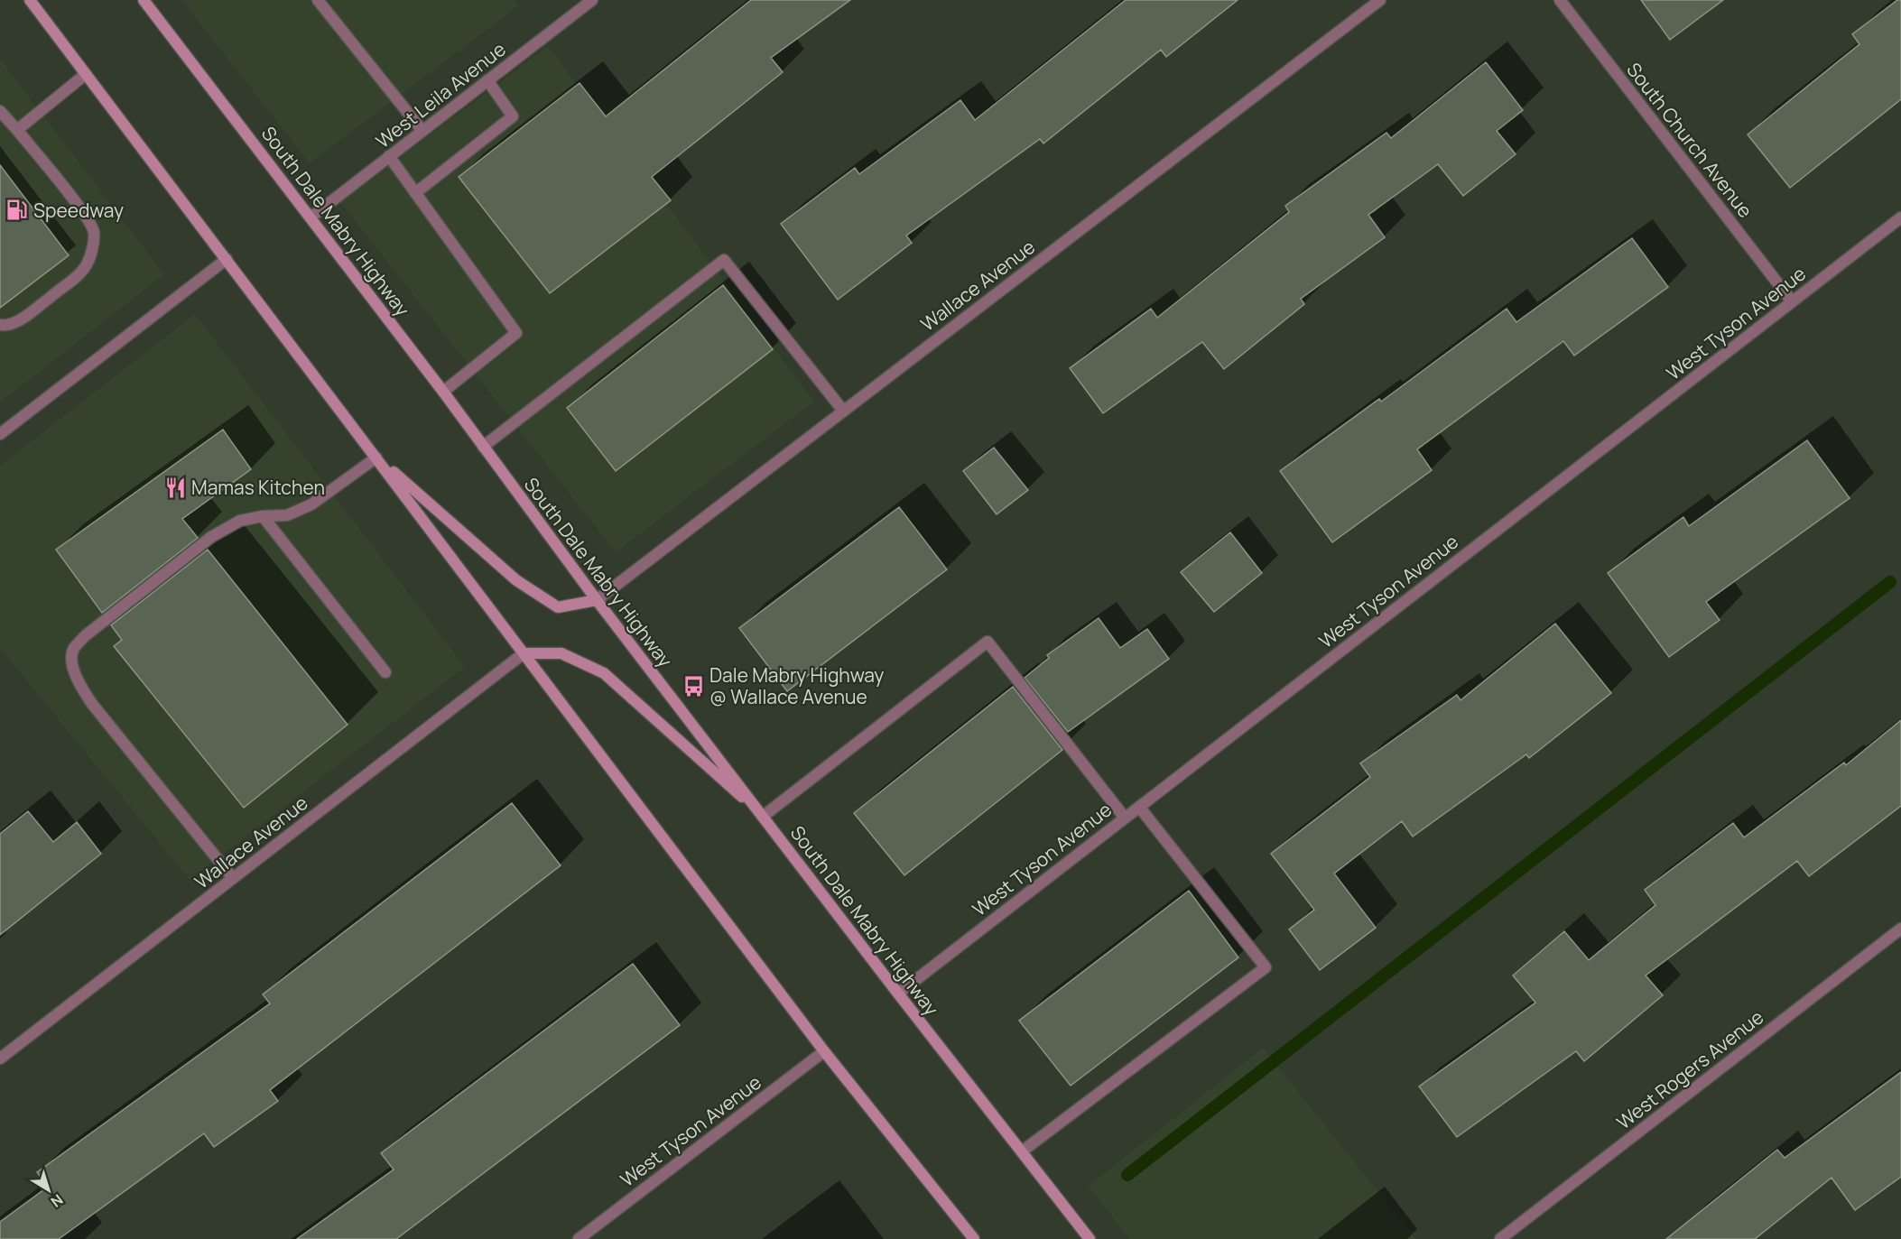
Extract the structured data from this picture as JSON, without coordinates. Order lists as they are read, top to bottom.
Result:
{
  "streets": {
    "main road": ["South Dale Mabry Highway"],
    "street": [
      "West Leila Avenue",
      "South Church Avenue",
      "Wallace Avenue",
      "West Tyson Avenue",
      "West Rogers Avenue"
    ]
  },
  "crossings": [
    ["West Leila Avenue", "South Dale Mabry Highway"],
    ["South Church Avenue", "West Tyson Avenue"],
    ["South Dale Mabry Highway", "Wallace Avenue"],
    ["South Dale Mabry Highway", "West Tyson Avenue"]
  ],
  "places": {
    "fuel station": ["Speedway"],
    "restaurant": ["Mamas Kitchen"],
    "bus stop": ["Dale Mabry Highway @ Wallace Avenue"]
  },
  "north": "bottom right"
}
